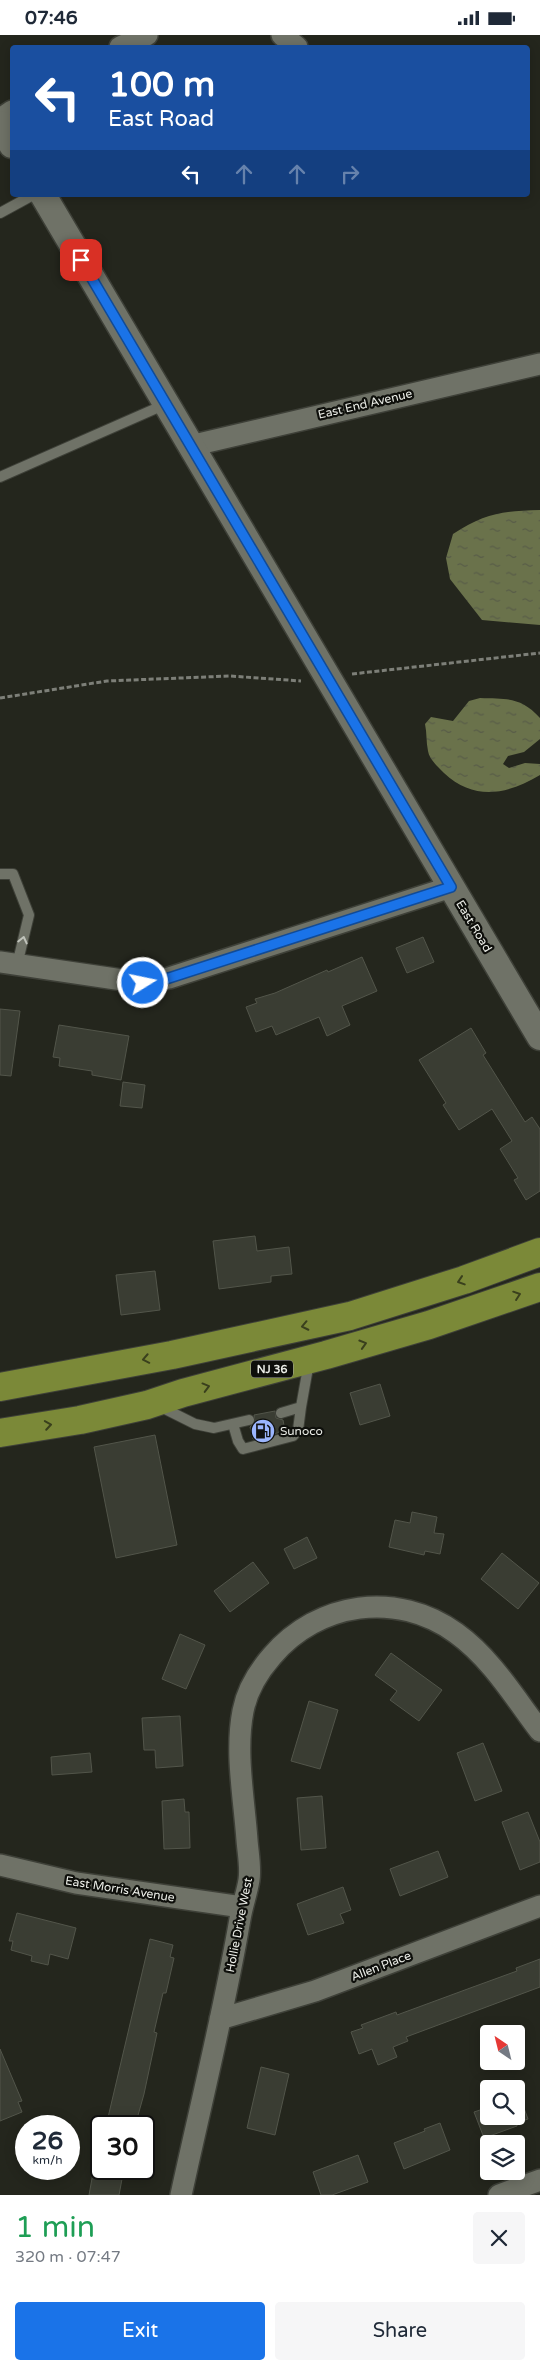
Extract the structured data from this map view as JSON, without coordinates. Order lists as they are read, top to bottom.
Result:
{
  "streets": {
    "highway": ["NJ 36"],
    "street": [
      "East End Avenue",
      "East Road",
      "East Morris Avenue",
      "Hollie Drive West",
      "Allen Place"
    ]
  },
  "crossings": [
    ["East End Avenue", "East Road"],
    ["East Morris Avenue", "Hollie Drive West"],
    ["Hollie Drive West", "Allen Place"]
  ],
  "places": {
    "fuel station": ["Sunoco"]
  },
  "north": "top left",
  "page": {
    "status": "07:46",
    "turn": ["100 m", "East Road"],
    "speed": "26 km/h",
    "limit": "30",
    "heading": ["1 min", "320 m · 07:47"],
    "buttons": ["Exit", "Share"]
  }
}
